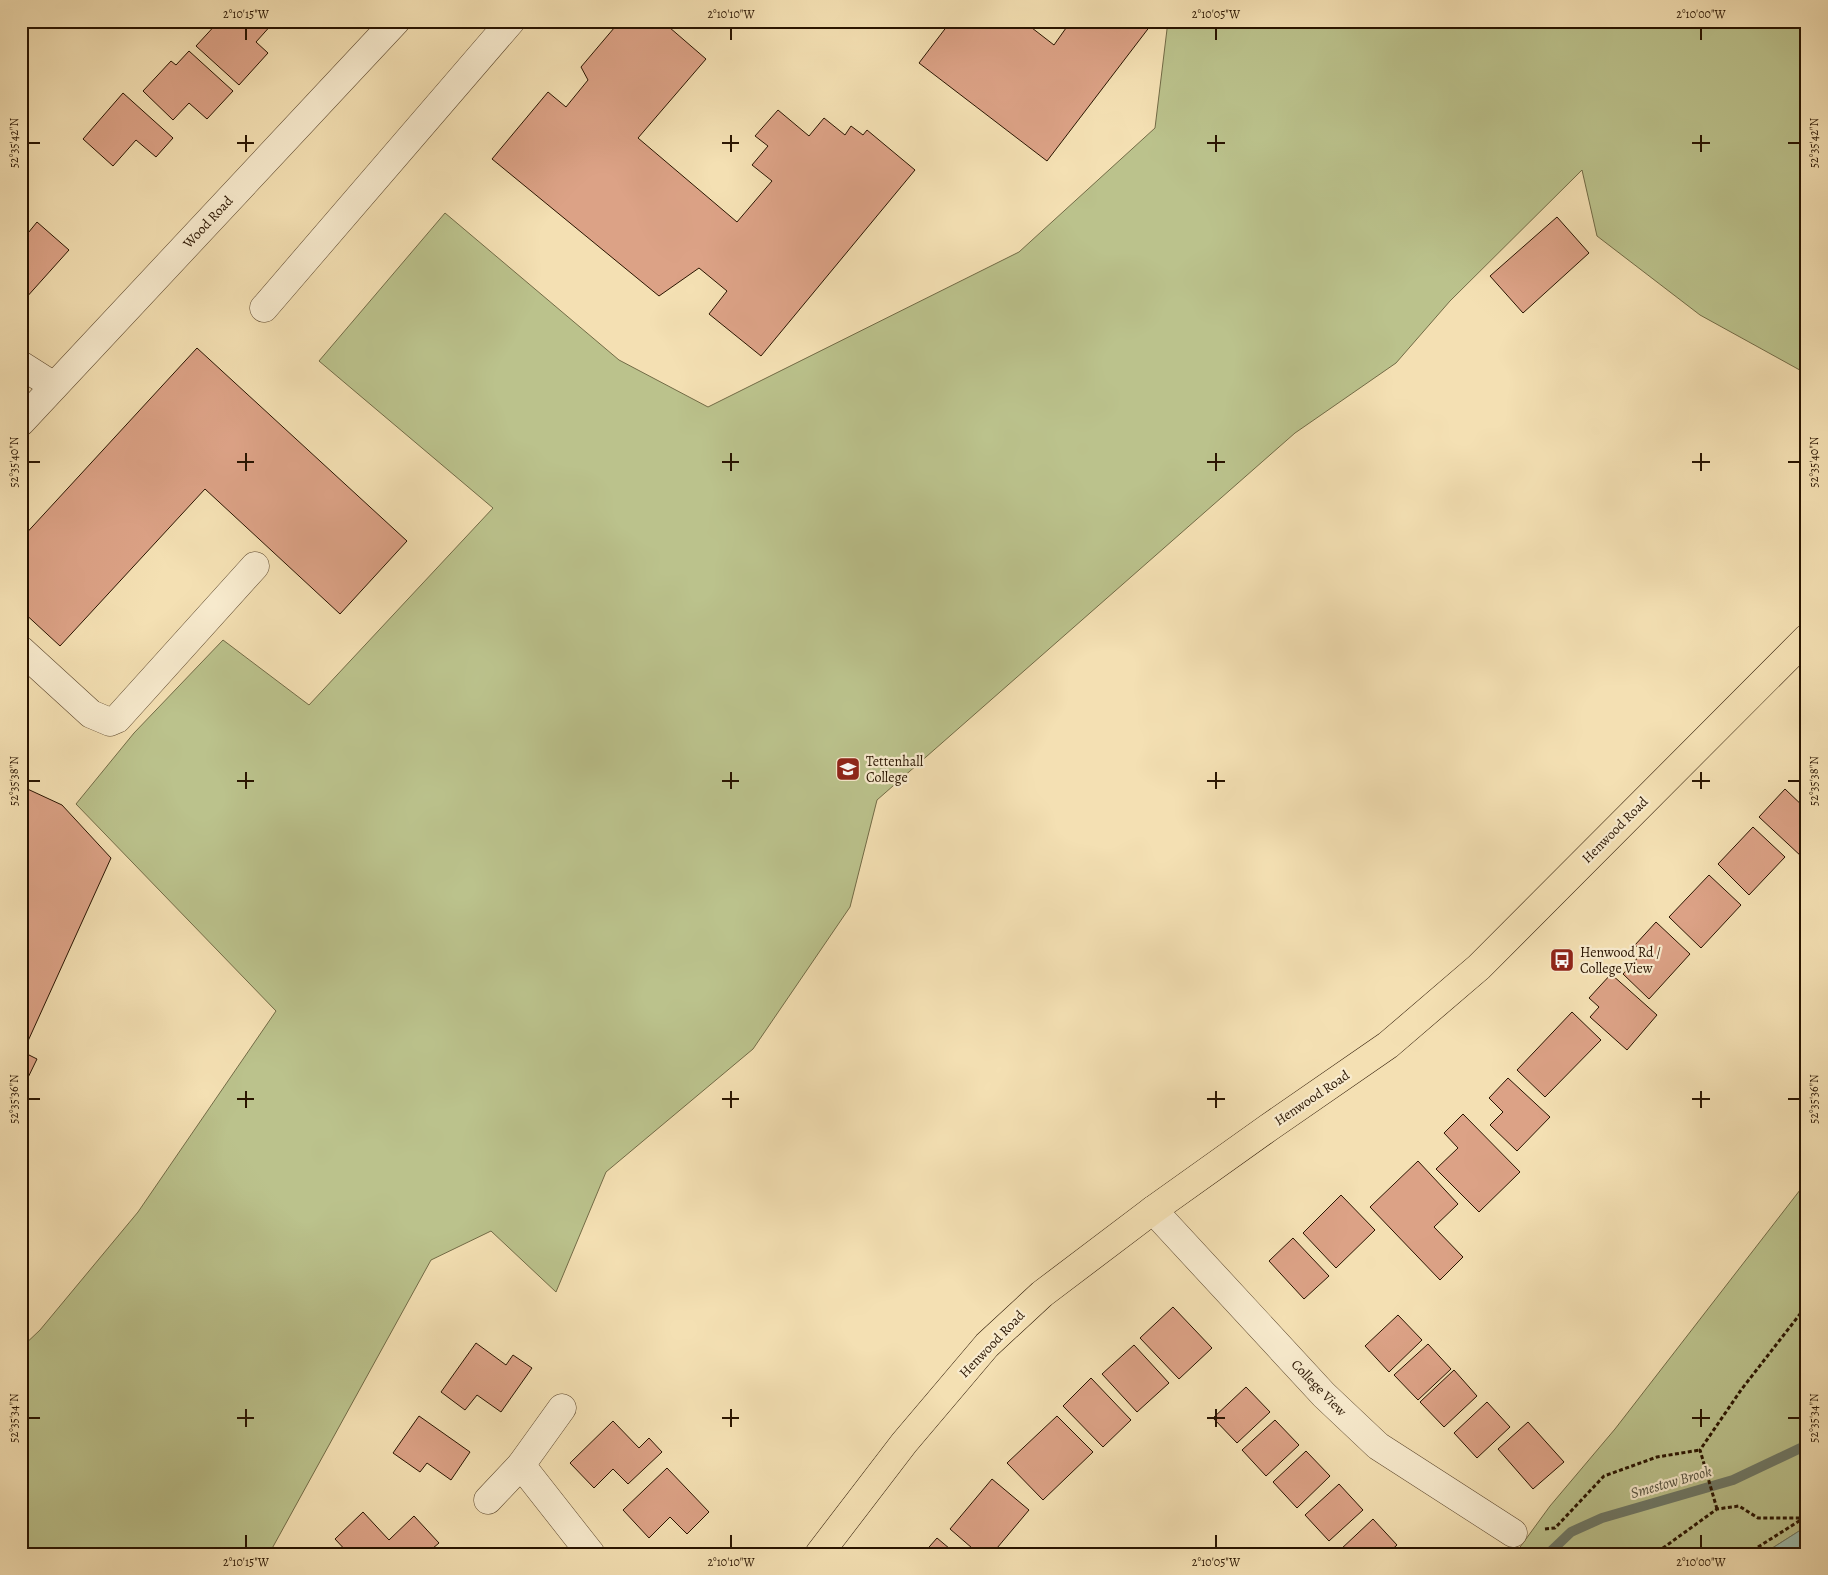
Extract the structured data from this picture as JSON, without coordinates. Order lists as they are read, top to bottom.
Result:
{
  "streets": {
    "main road": ["Henwood Road"],
    "street": ["Wood Road", "College View"]
  },
  "crossings": [
    ["Henwood Road", "College View"]
  ],
  "water": ["Smestow Brook"],
  "places": {
    "school or university": ["Tettenhall College"],
    "bus stop": ["Henwood Rd / College View"]
  },
  "coordinates": [
    "2°10'15\"W",
    "2°10'10\"W",
    "2°10'05\"W",
    "2°10'00\"W",
    "52°35'42\"N",
    "52°35'40\"N",
    "52°35'38\"N",
    "52°35'36\"N",
    "52°35'34\"N"
  ]
}
